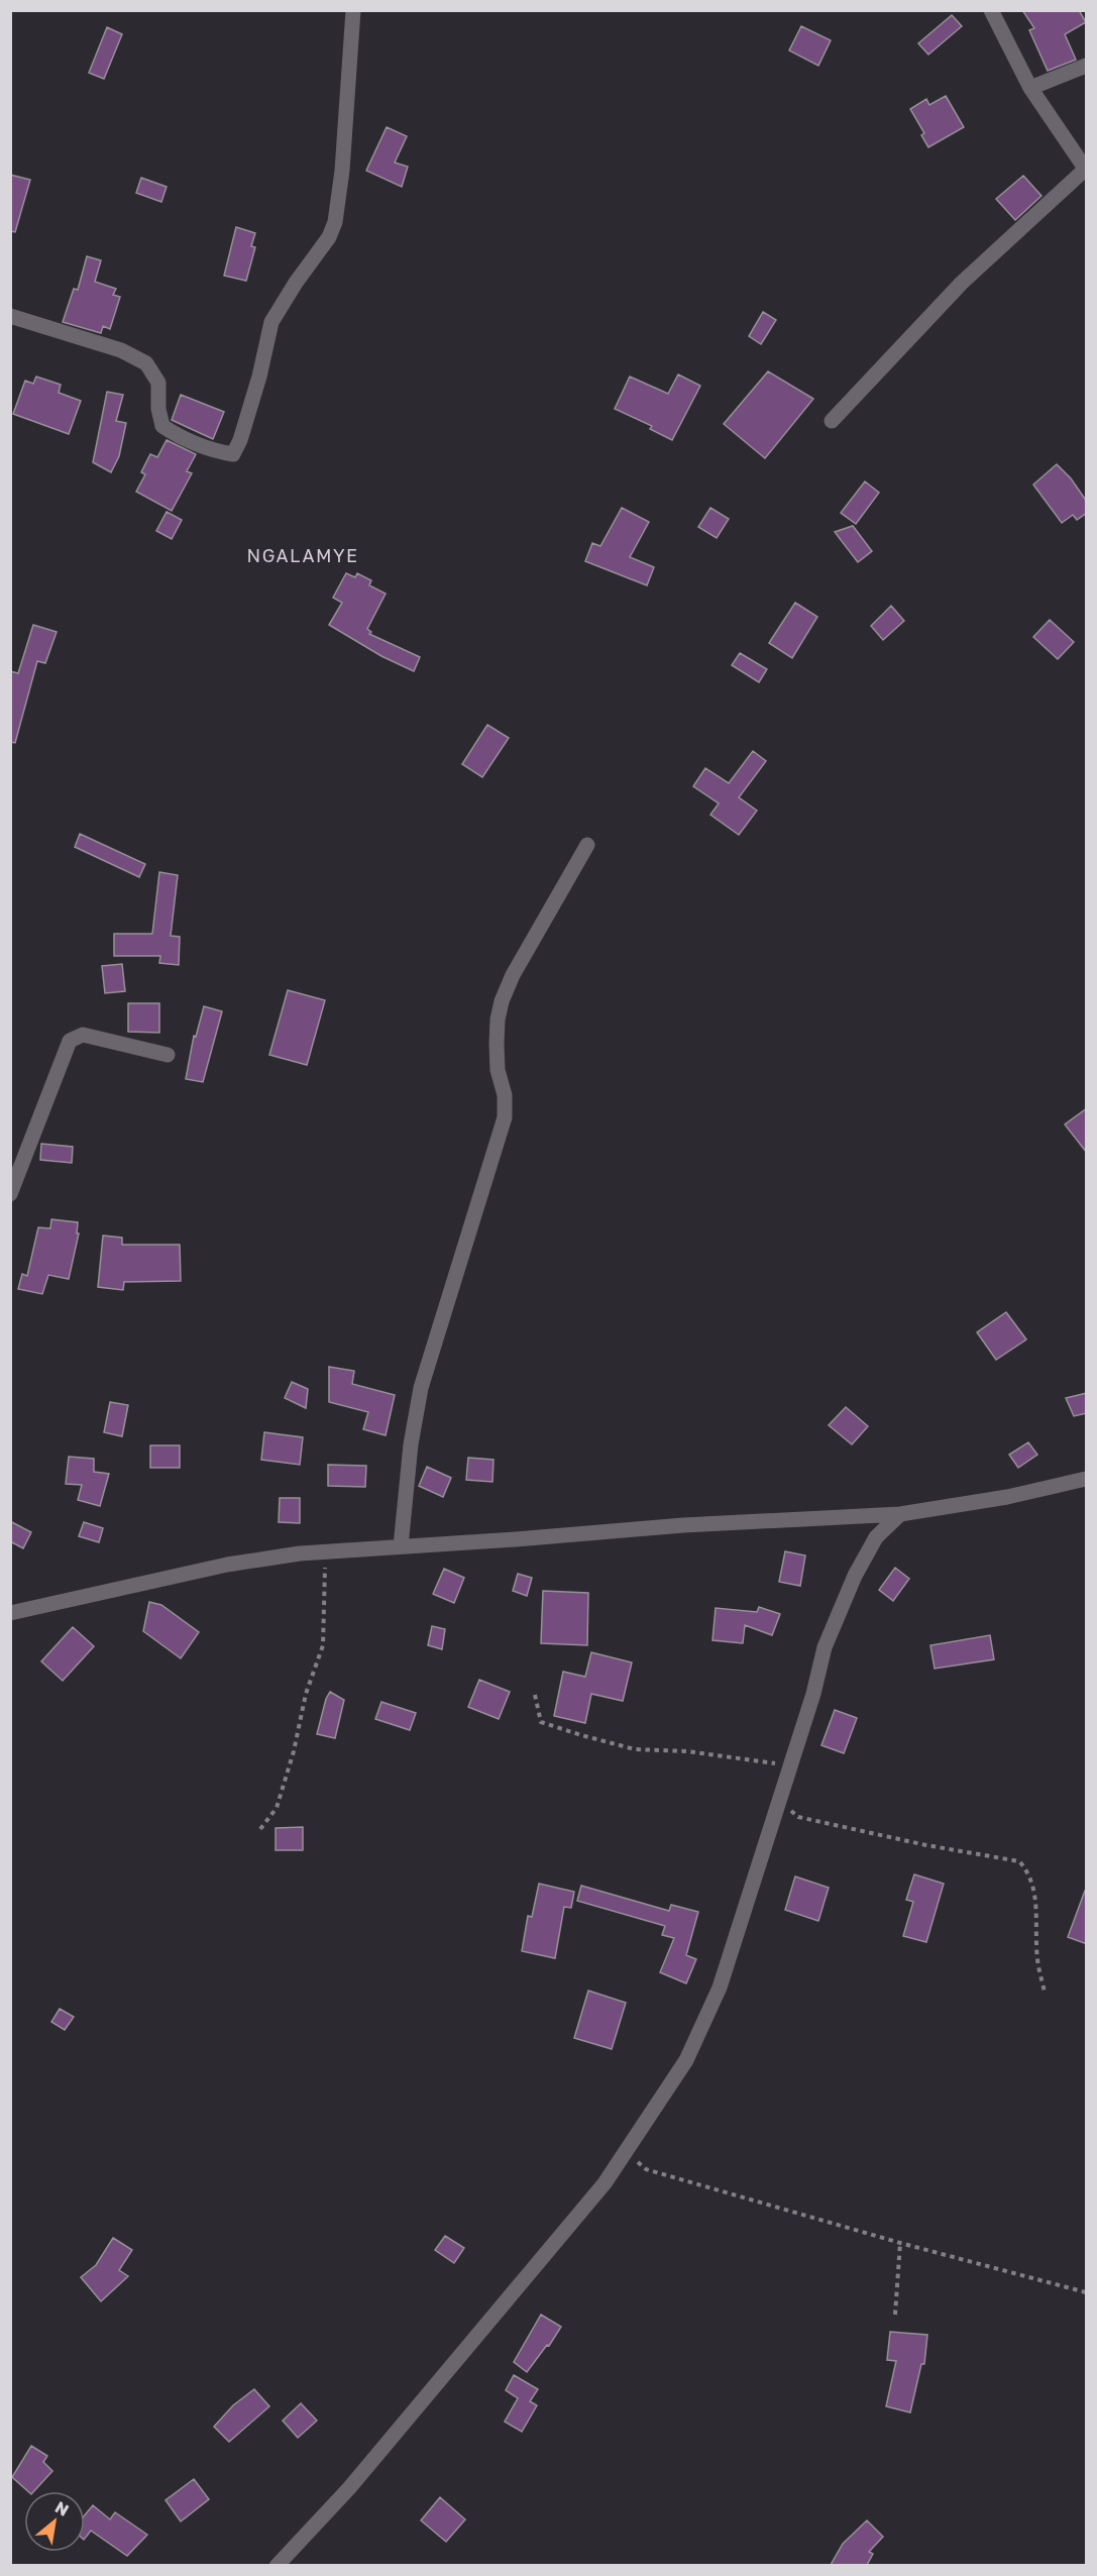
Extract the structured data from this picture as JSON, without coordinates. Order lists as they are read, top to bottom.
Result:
{
  "districts": ["NGALAMYE"],
  "north": "top right"
}
